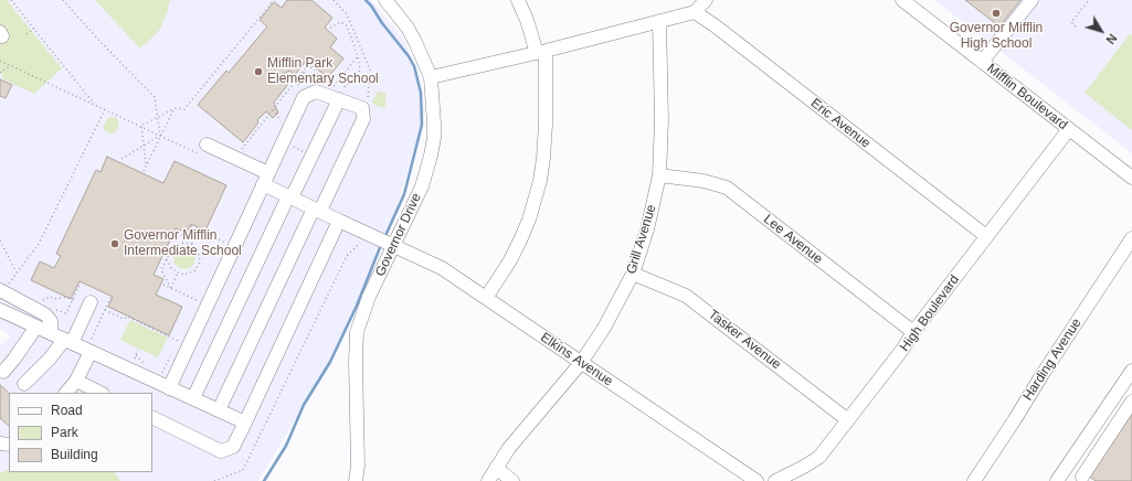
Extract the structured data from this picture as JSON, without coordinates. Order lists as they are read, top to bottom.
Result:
{
  "streets": {
    "street": [
      "Mifflin Boulevard",
      "Eric Avenue",
      "Governor Drive",
      "Grill Avenue",
      "Lee Avenue",
      "High Boulevard",
      "Tasker Avenue",
      "Elkins Avenue",
      "Harding Avenue"
    ]
  },
  "crossings": [
    ["Mifflin Boulevard", "High Boulevard"],
    ["Eric Avenue", "High Boulevard"],
    ["Governor Drive", "Elkins Avenue"],
    ["Grill Avenue", "Lee Avenue"],
    ["Grill Avenue", "Tasker Avenue"],
    ["Grill Avenue", "Elkins Avenue"],
    ["Lee Avenue", "High Boulevard"],
    ["High Boulevard", "Tasker Avenue"]
  ],
  "places": ["Governor Mifflin High School", "Mifflin Park Elementary School", "Governor Mifflin Intermediate School"],
  "legend": ["Road", "Park", "Building"],
  "north": "bottom right"
}
